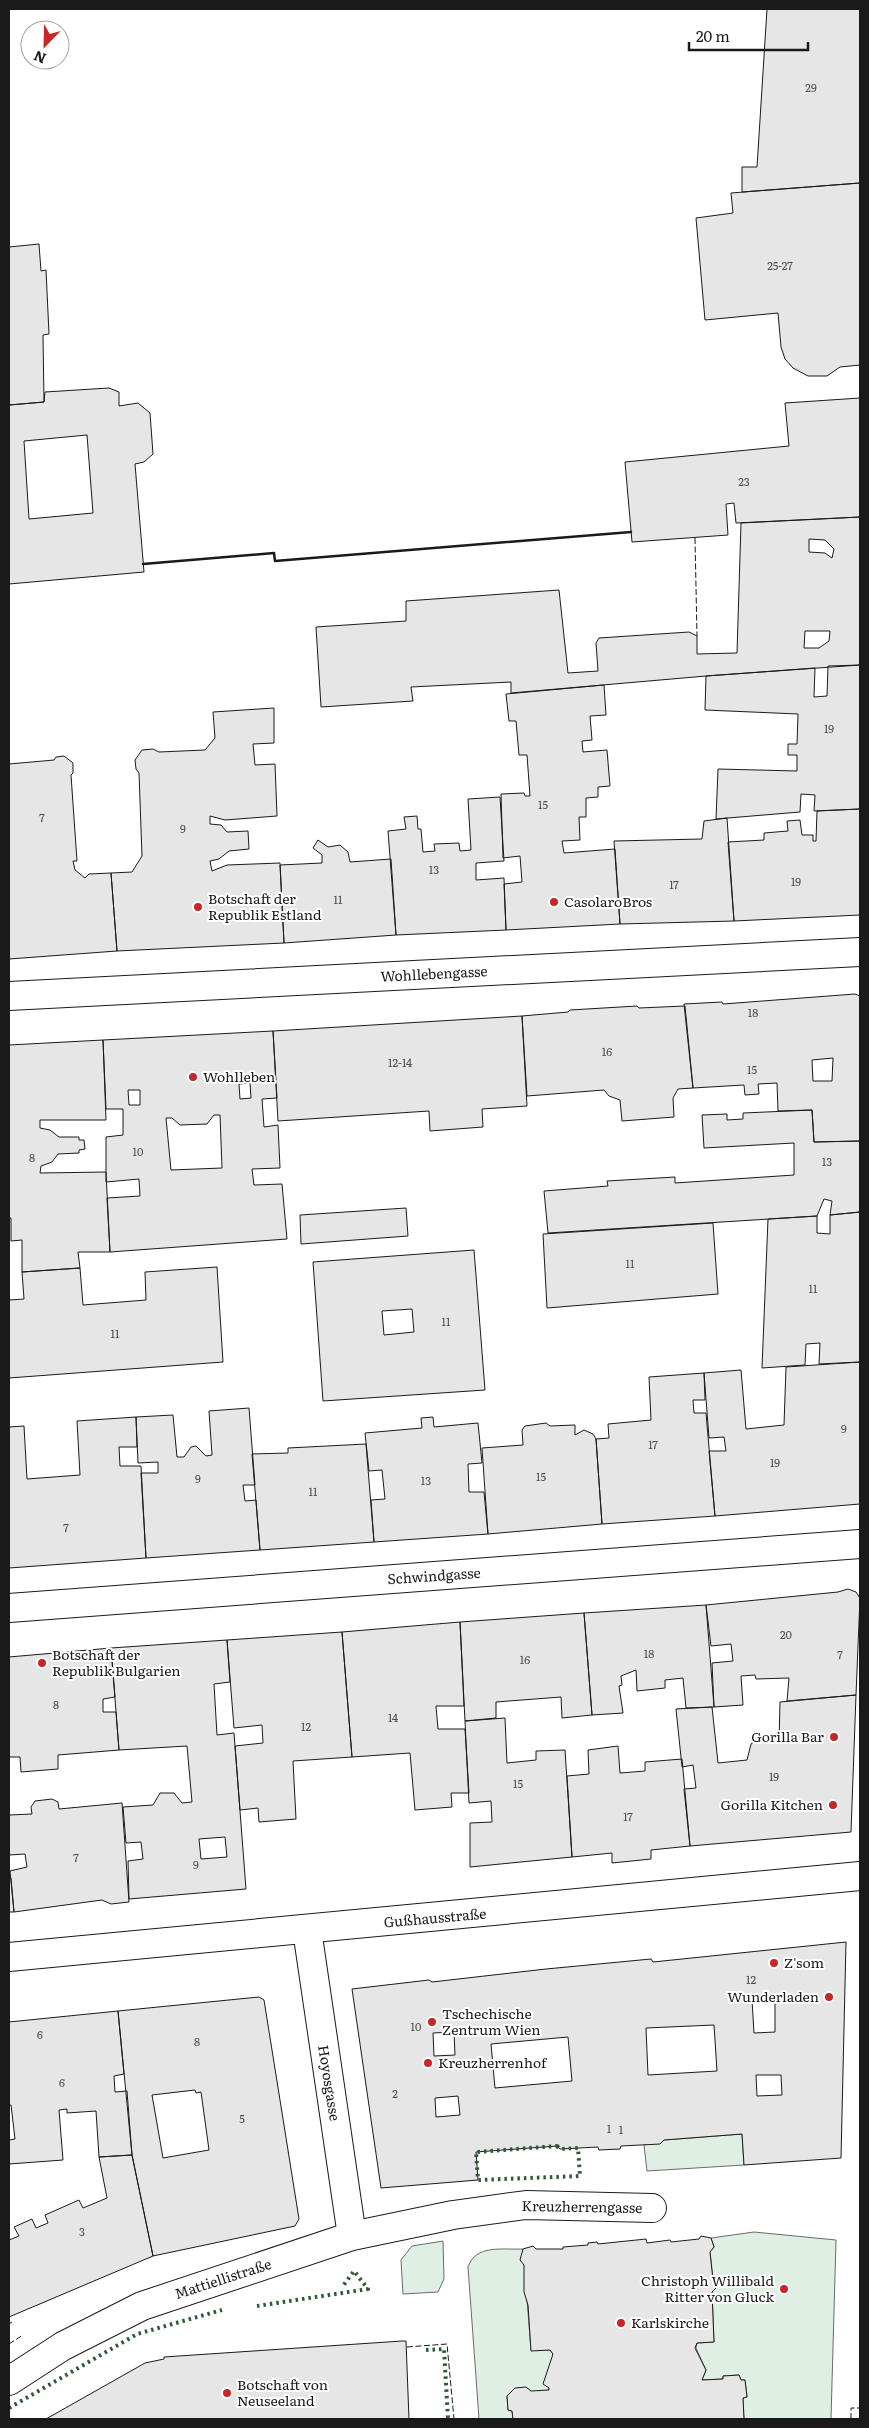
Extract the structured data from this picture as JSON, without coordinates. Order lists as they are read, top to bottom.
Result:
{
  "streets": {
    "street": [
      "Wohllebengasse",
      "Schwindgasse",
      "Gußhausstraße",
      "Hoyosgasse",
      "Kreuzherrengasse",
      "Mattiellistraße"
    ]
  },
  "crossings": [
    ["Gußhausstraße", "Hoyosgasse"],
    ["Hoyosgasse", "Mattiellistraße"],
    ["Kreuzherrengasse", "Mattiellistraße"]
  ],
  "places": [
    "CasolaroBros",
    "Botschaft der Republik Estland",
    "Wohlleben",
    "Botschaft der Republik Bulgarien",
    "Gorilla Bar",
    "Gorilla Kitchen",
    "Z'som",
    "Wunderladen",
    "Tschechische Zentrum Wien",
    "Kreuzherrenhof",
    "Christoph Willibald Ritter von Gluck",
    "Karlskirche",
    "Botschaft von Neuseeland"
  ],
  "house_numbers": [
    "29",
    "25-27",
    "23",
    "19",
    "15",
    "7",
    "9",
    "13",
    "19",
    "17",
    "11",
    "18",
    "16",
    "12-14",
    "15",
    "10",
    "8",
    "13",
    "11",
    "11",
    "11",
    "11",
    "9",
    "17",
    "19",
    "15",
    "9",
    "13",
    "11",
    "7",
    "20",
    "18",
    "7",
    "16",
    "8",
    "14",
    "12",
    "19",
    "15",
    "17",
    "7",
    "9",
    "12",
    "10",
    "6",
    "8",
    "6",
    "2",
    "5",
    "1",
    "1",
    "3"
  ],
  "scale_bar": "20 m",
  "north": "bottom left"
}
